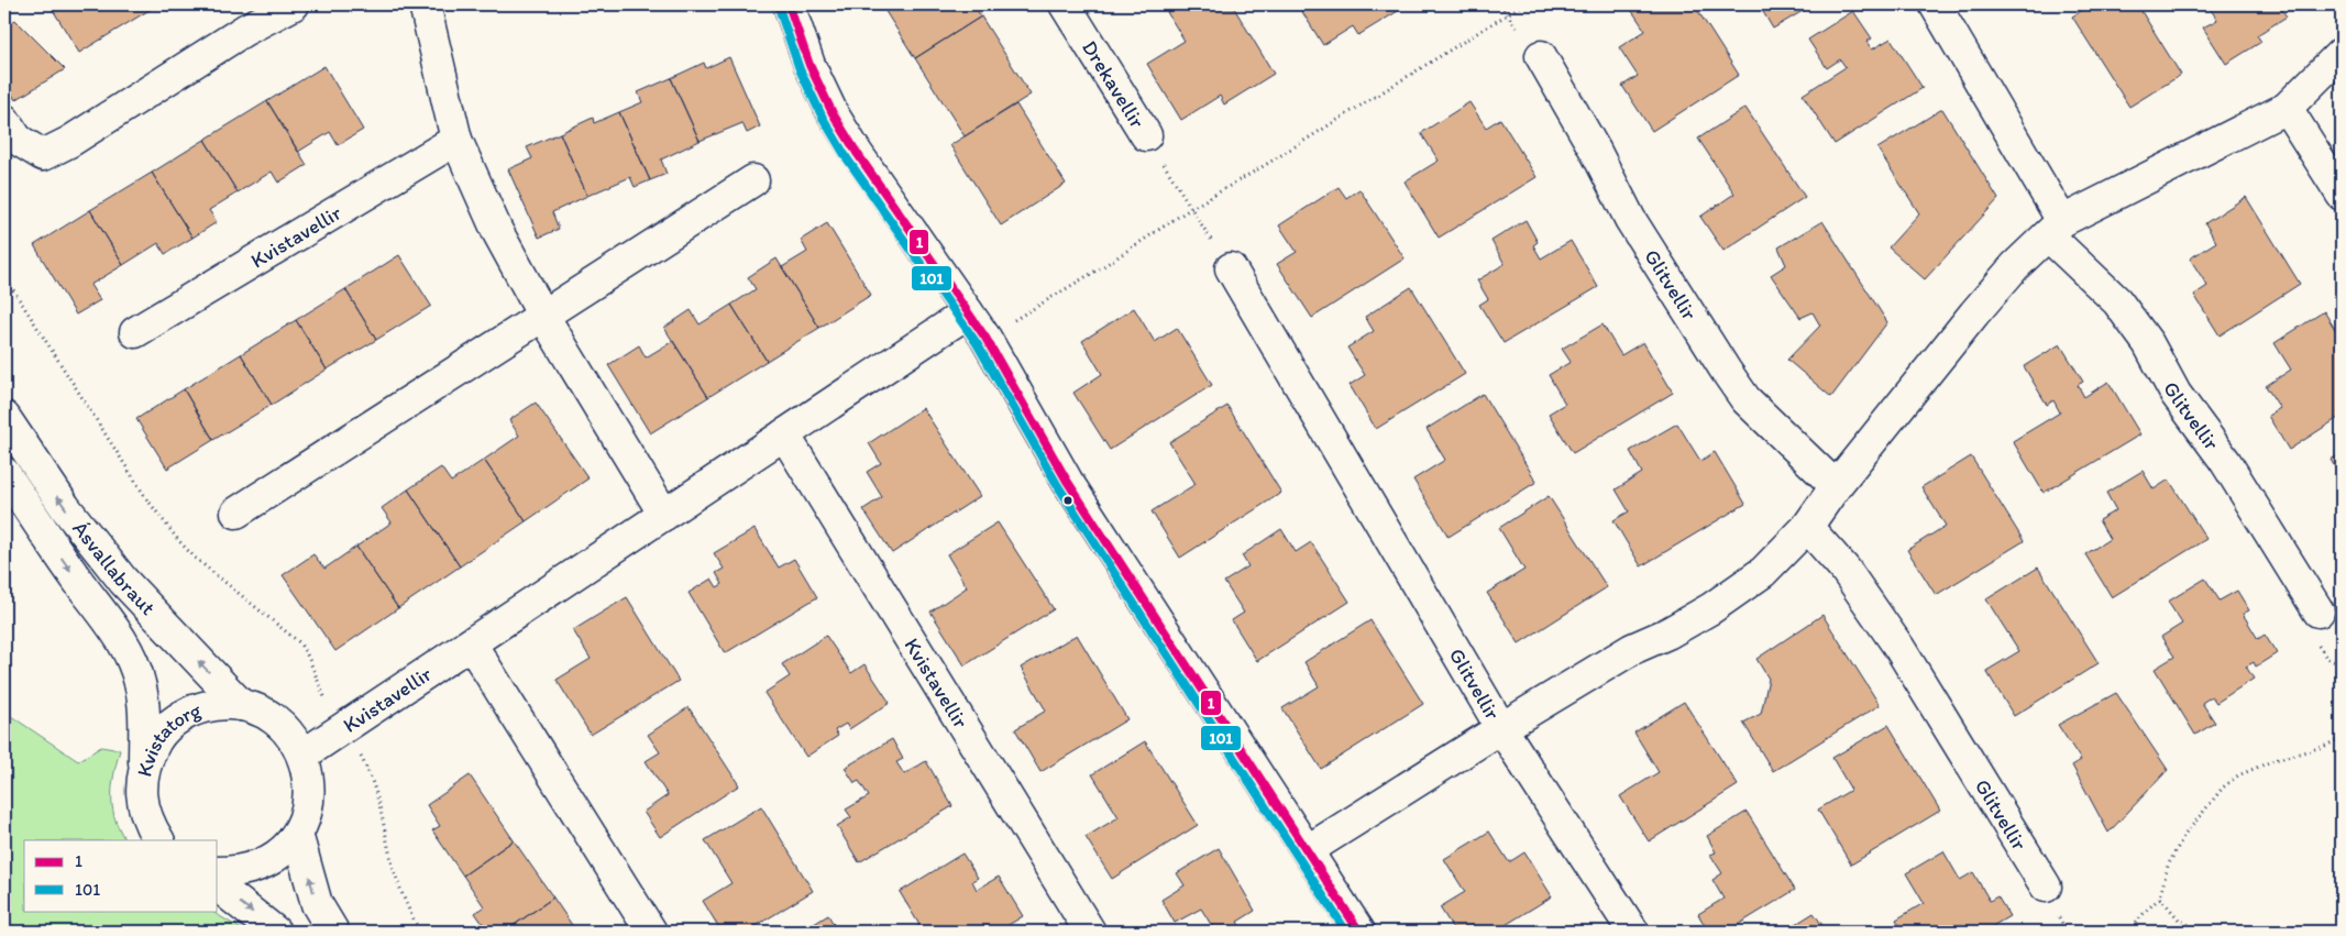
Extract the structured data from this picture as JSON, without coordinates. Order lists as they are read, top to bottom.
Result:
{
  "streets": {
    "street": [
      "Drekavellir",
      "Kvistavellir",
      "Glitvellir",
      "Ásvallabraut",
      "Kvistatorg"
    ]
  },
  "crossings": [
    ["Kvistavellir", "Kvistatorg"],
    ["Ásvallabraut", "Kvistatorg"]
  ],
  "lines": ["transit line 1", "transit line 101"],
  "legend": ["1", "101"]
}
